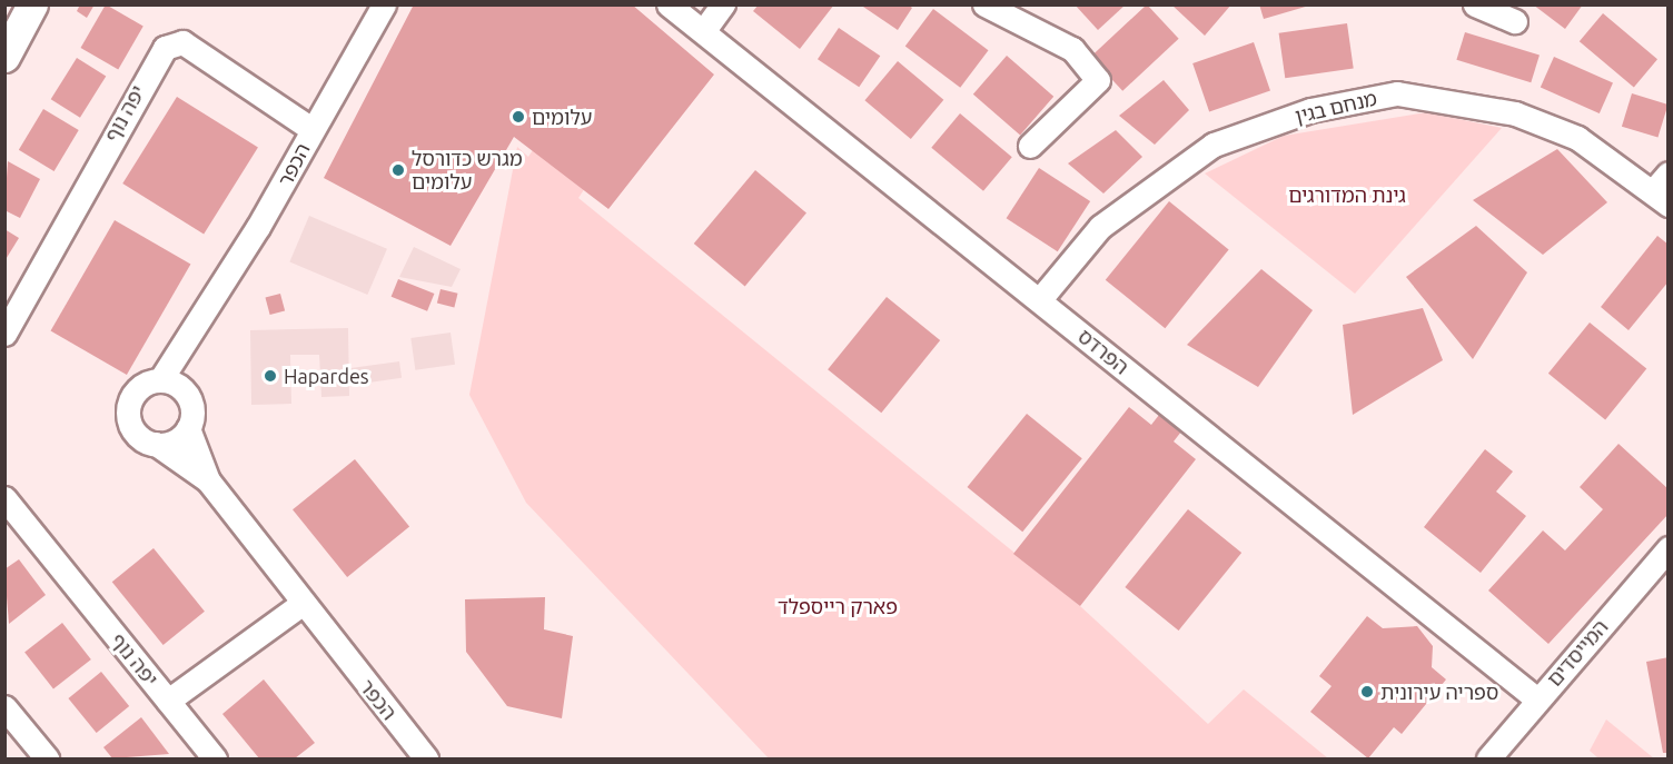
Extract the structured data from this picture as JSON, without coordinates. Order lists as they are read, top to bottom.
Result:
{
  "streets": {
    "street": [
      "מנחם בגין",
      "יפה נוף",
      "הכפר",
      "הפרדס",
      "המייסדים"
    ]
  },
  "crossings": [
    ["מנחם בגין", "הפרדס"],
    ["יפה נוף", "הכפר"],
    ["הפרדס", "המייסדים"]
  ],
  "parks": ["גינת המדורגים", "פארק רייספלד"],
  "places": [
    "עלומים",
    "מגרש כדורסל עלומים",
    "Hapardes",
    "ספריה עירונית"
  ]
}
